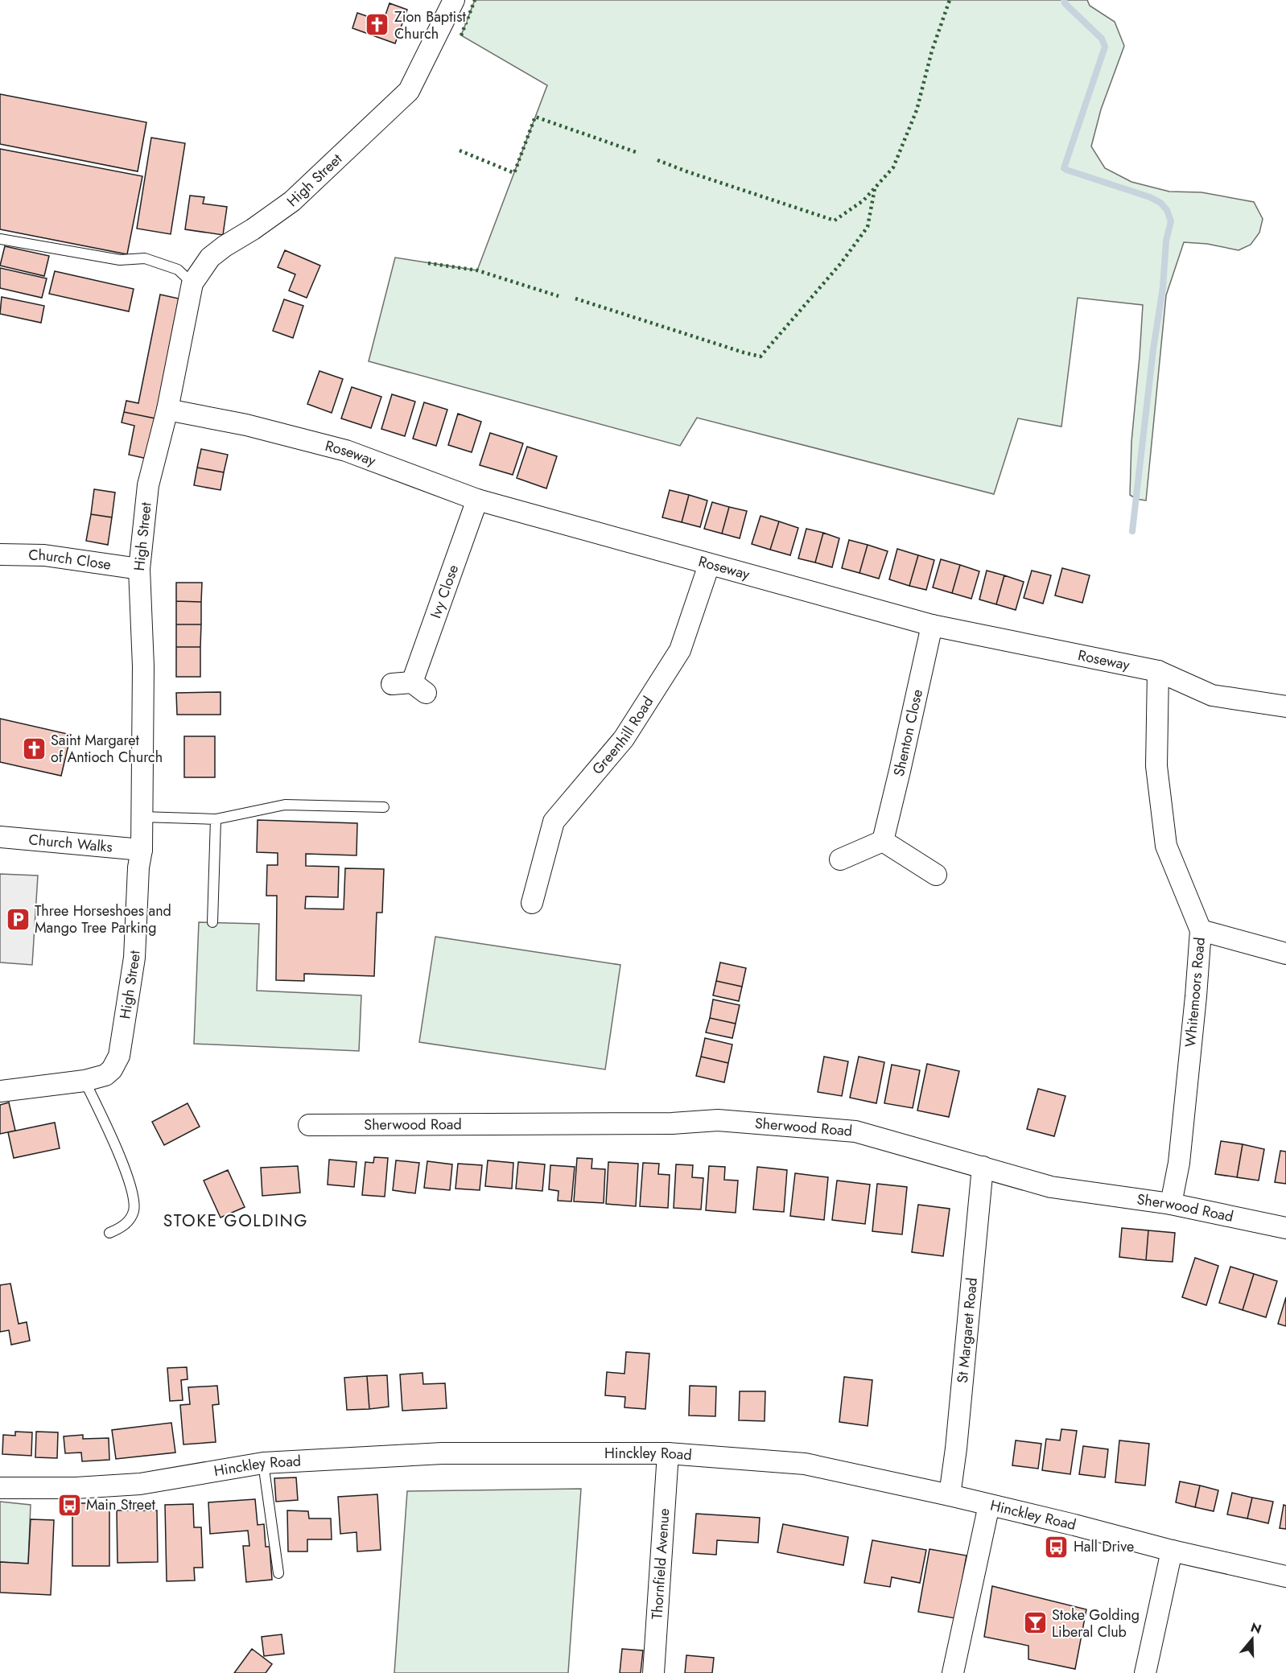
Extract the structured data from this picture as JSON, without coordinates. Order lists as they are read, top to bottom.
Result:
{
  "streets": {
    "street": [
      "High Street",
      "Roseway",
      "Church Close",
      "Ivy Close",
      "Shenton Close",
      "Greenhill Road",
      "Church Walks",
      "Whitemoors Road",
      "Sherwood Road",
      "St Margaret Road",
      "Hinckley Road",
      "Thornfield Avenue"
    ]
  },
  "crossings": [
    ["High Street", "Roseway"],
    ["High Street", "Church Close"],
    ["High Street", "Church Walks"],
    ["Roseway", "Ivy Close"],
    ["Roseway", "Shenton Close"],
    ["Roseway", "Greenhill Road"],
    ["Roseway", "Whitemoors Road"],
    ["Whitemoors Road", "Sherwood Road"],
    ["Sherwood Road", "St Margaret Road"],
    ["St Margaret Road", "Hinckley Road"],
    ["Hinckley Road", "Thornfield Avenue"]
  ],
  "districts": ["STOKE GOLDING"],
  "places": {
    "church": ["Zion Baptist Church", "Saint Margaret of Antioch Church"],
    "parking": ["Three Horseshoes and Mango Tree Parking"],
    "bus stop": ["Main Street", "Hall Drive"],
    "bar": ["Stoke Golding Liberal Club"]
  },
  "north": "top"
}
